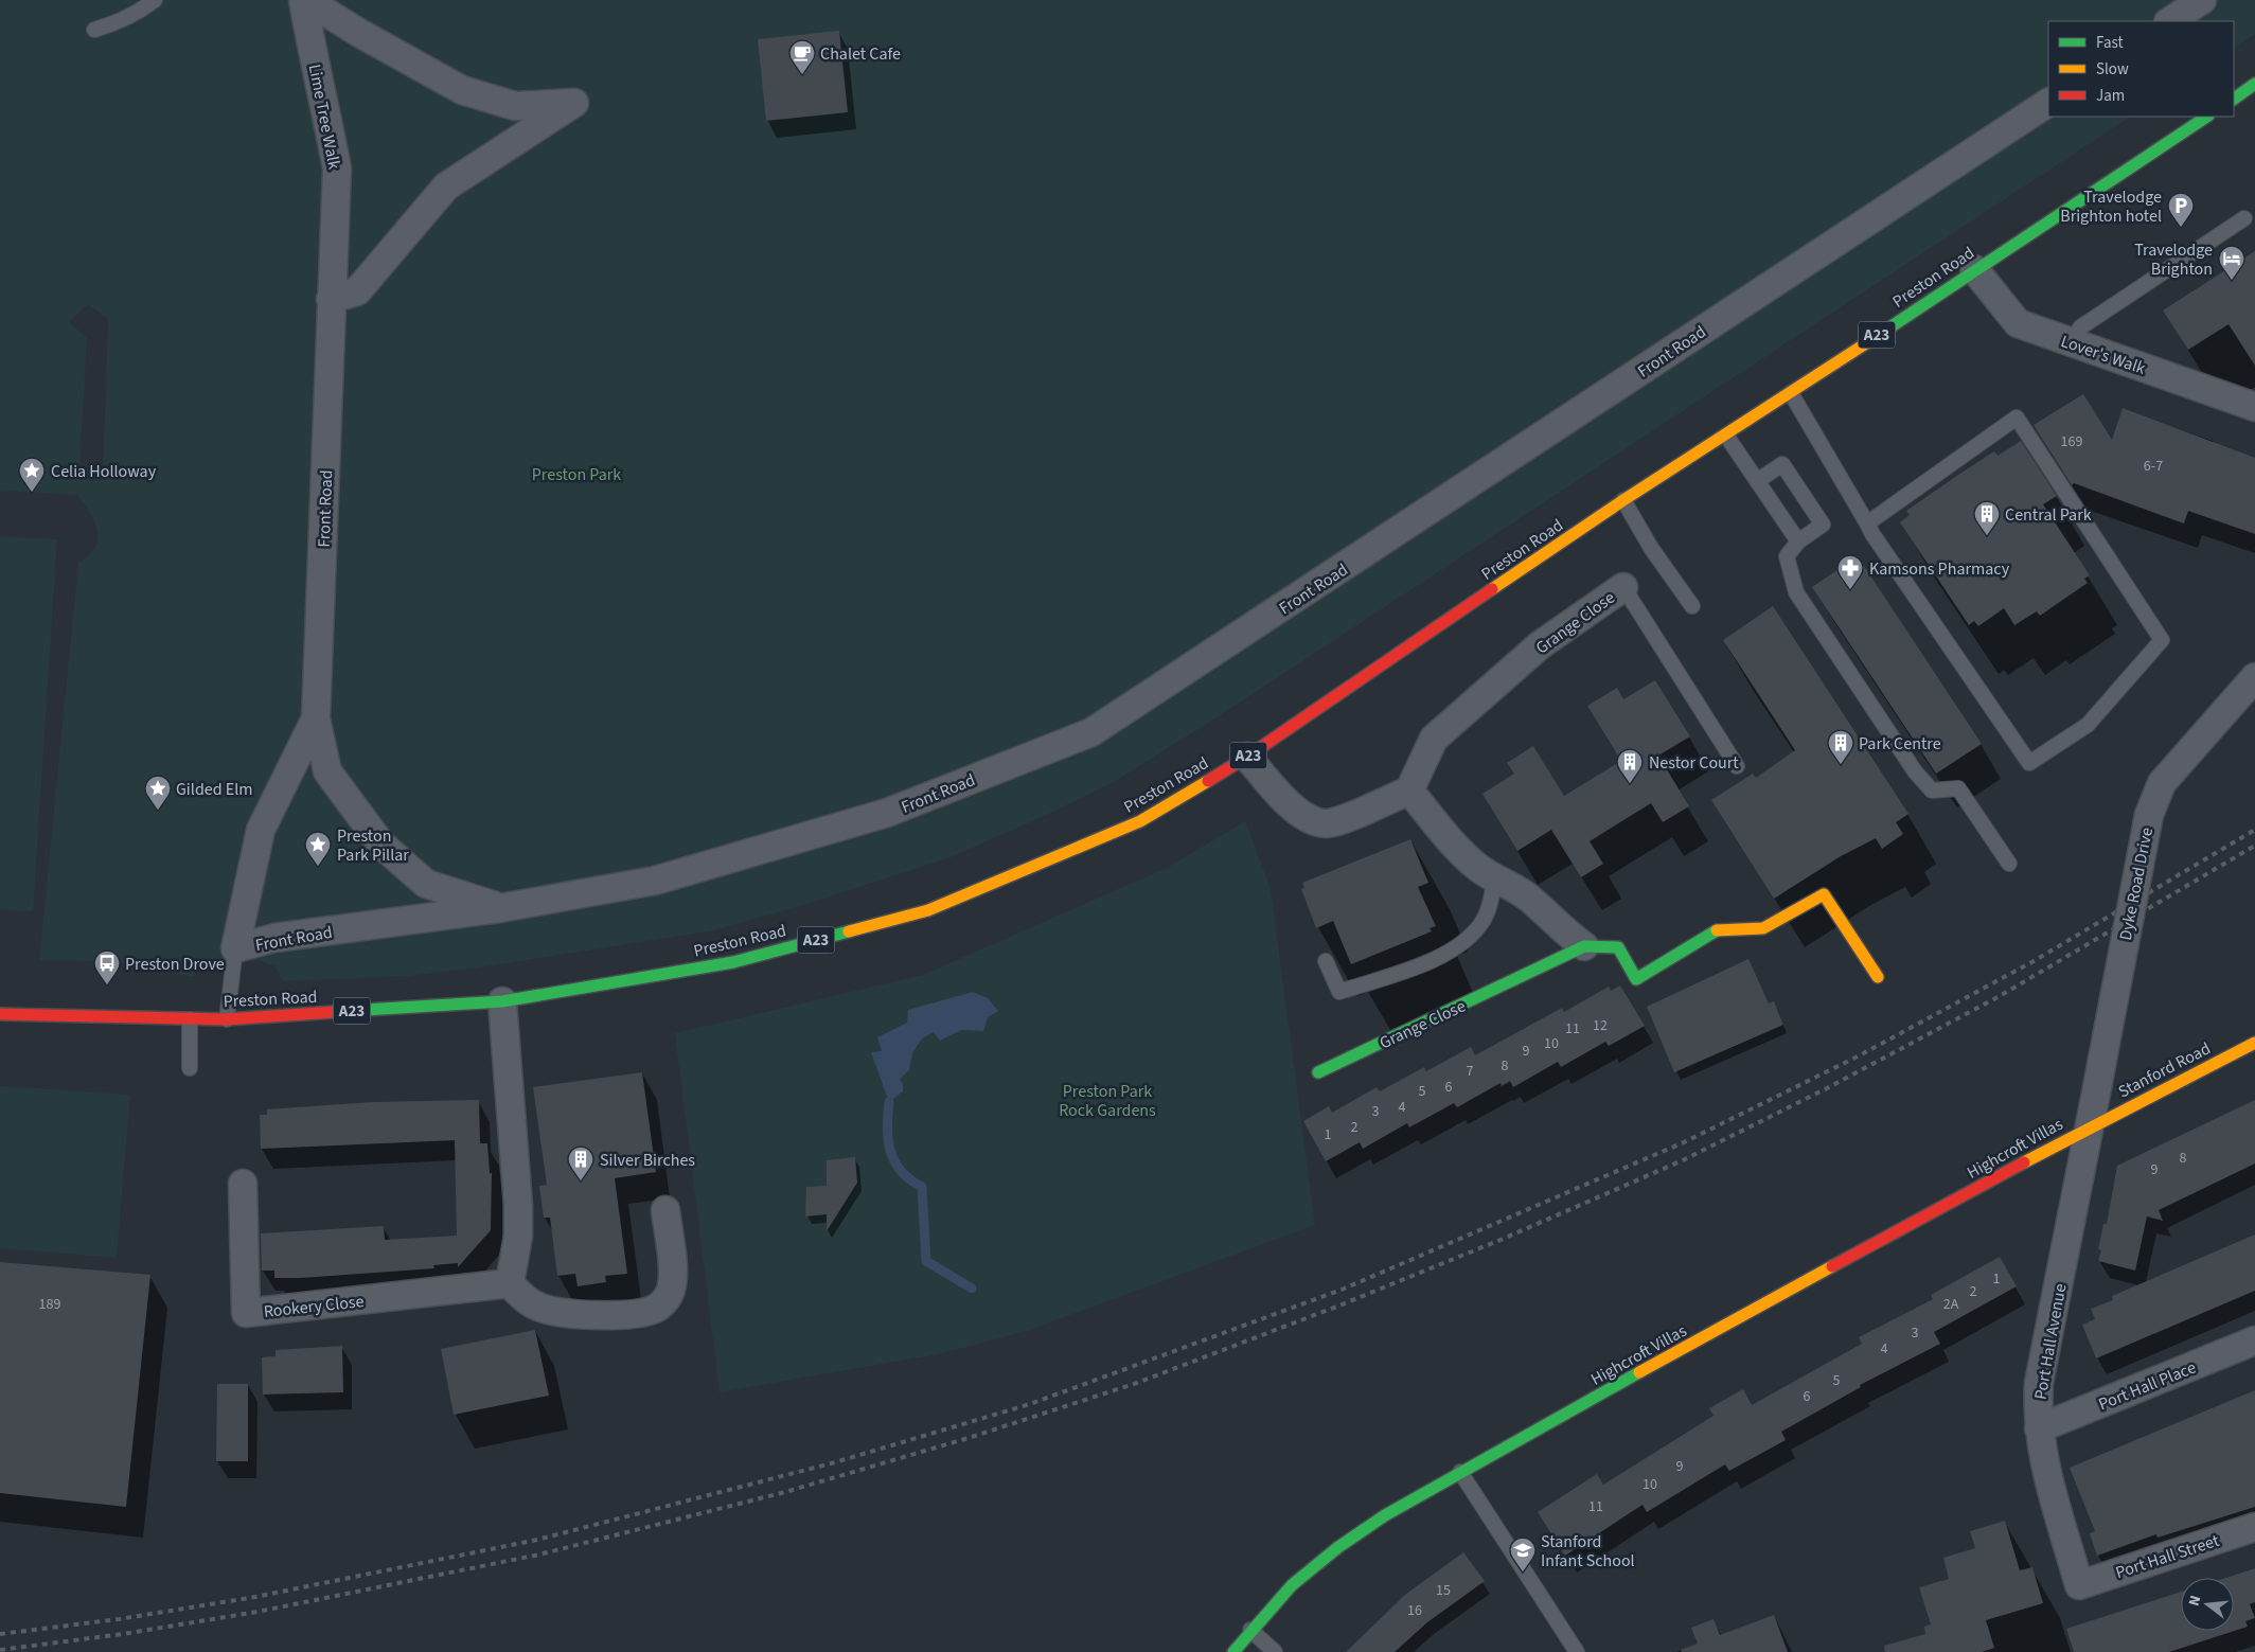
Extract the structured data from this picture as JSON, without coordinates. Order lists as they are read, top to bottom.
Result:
{
  "streets": {
    "main road": [
      "Preston Road",
      "A23",
      "Grange Close",
      "Stanford Road",
      "Highcroft Villas"
    ],
    "street": [
      "Lime Tree Walk",
      "Front Road",
      "Lover's Walk",
      "Dyke Road Drive",
      "Rookery Close",
      "Port Hall Avenue",
      "Port Hall Place",
      "Port Hall Street"
    ]
  },
  "crossings": [
    ["Lime Tree Walk", "Front Road"],
    ["Preston Road", "Lover's Walk"],
    ["Dyke Road Drive", "Stanford Road"],
    ["Dyke Road Drive", "Highcroft Villas"],
    ["Dyke Road Drive", "Port Hall Avenue"],
    ["Stanford Road", "Highcroft Villas"],
    ["Stanford Road", "Port Hall Avenue"],
    ["Highcroft Villas", "Port Hall Avenue"],
    ["Port Hall Avenue", "Port Hall Place"],
    ["Port Hall Avenue", "Port Hall Street"]
  ],
  "parks": ["Preston Park", "Preston Park Rock Gardens"],
  "places": {
    "cafe": ["Chalet Cafe"],
    "parking": ["Travelodge Brighton hotel"],
    "hotel": ["Travelodge Brighton"],
    "place": ["Celia Holloway", "Gilded Elm", "Preston Park Pillar"],
    "building": [
      "Central Park",
      "Park Centre",
      "Nestor Court",
      "Silver Birches"
    ],
    "pharmacy": ["Kamsons Pharmacy"],
    "bus stop": ["Preston Drove"],
    "school or university": ["Stanford Infant School"]
  },
  "house_numbers": [
    "169",
    "6-7",
    "12",
    "11",
    "10",
    "9",
    "8",
    "7",
    "6",
    "5",
    "4",
    "3",
    "2",
    "1",
    "8",
    "9",
    "1",
    "2",
    "189",
    "2A",
    "3",
    "4",
    "5",
    "6",
    "9",
    "10",
    "11",
    "15",
    "16"
  ],
  "legend": ["Fast", "Slow", "Jam"],
  "north": "left"
}
